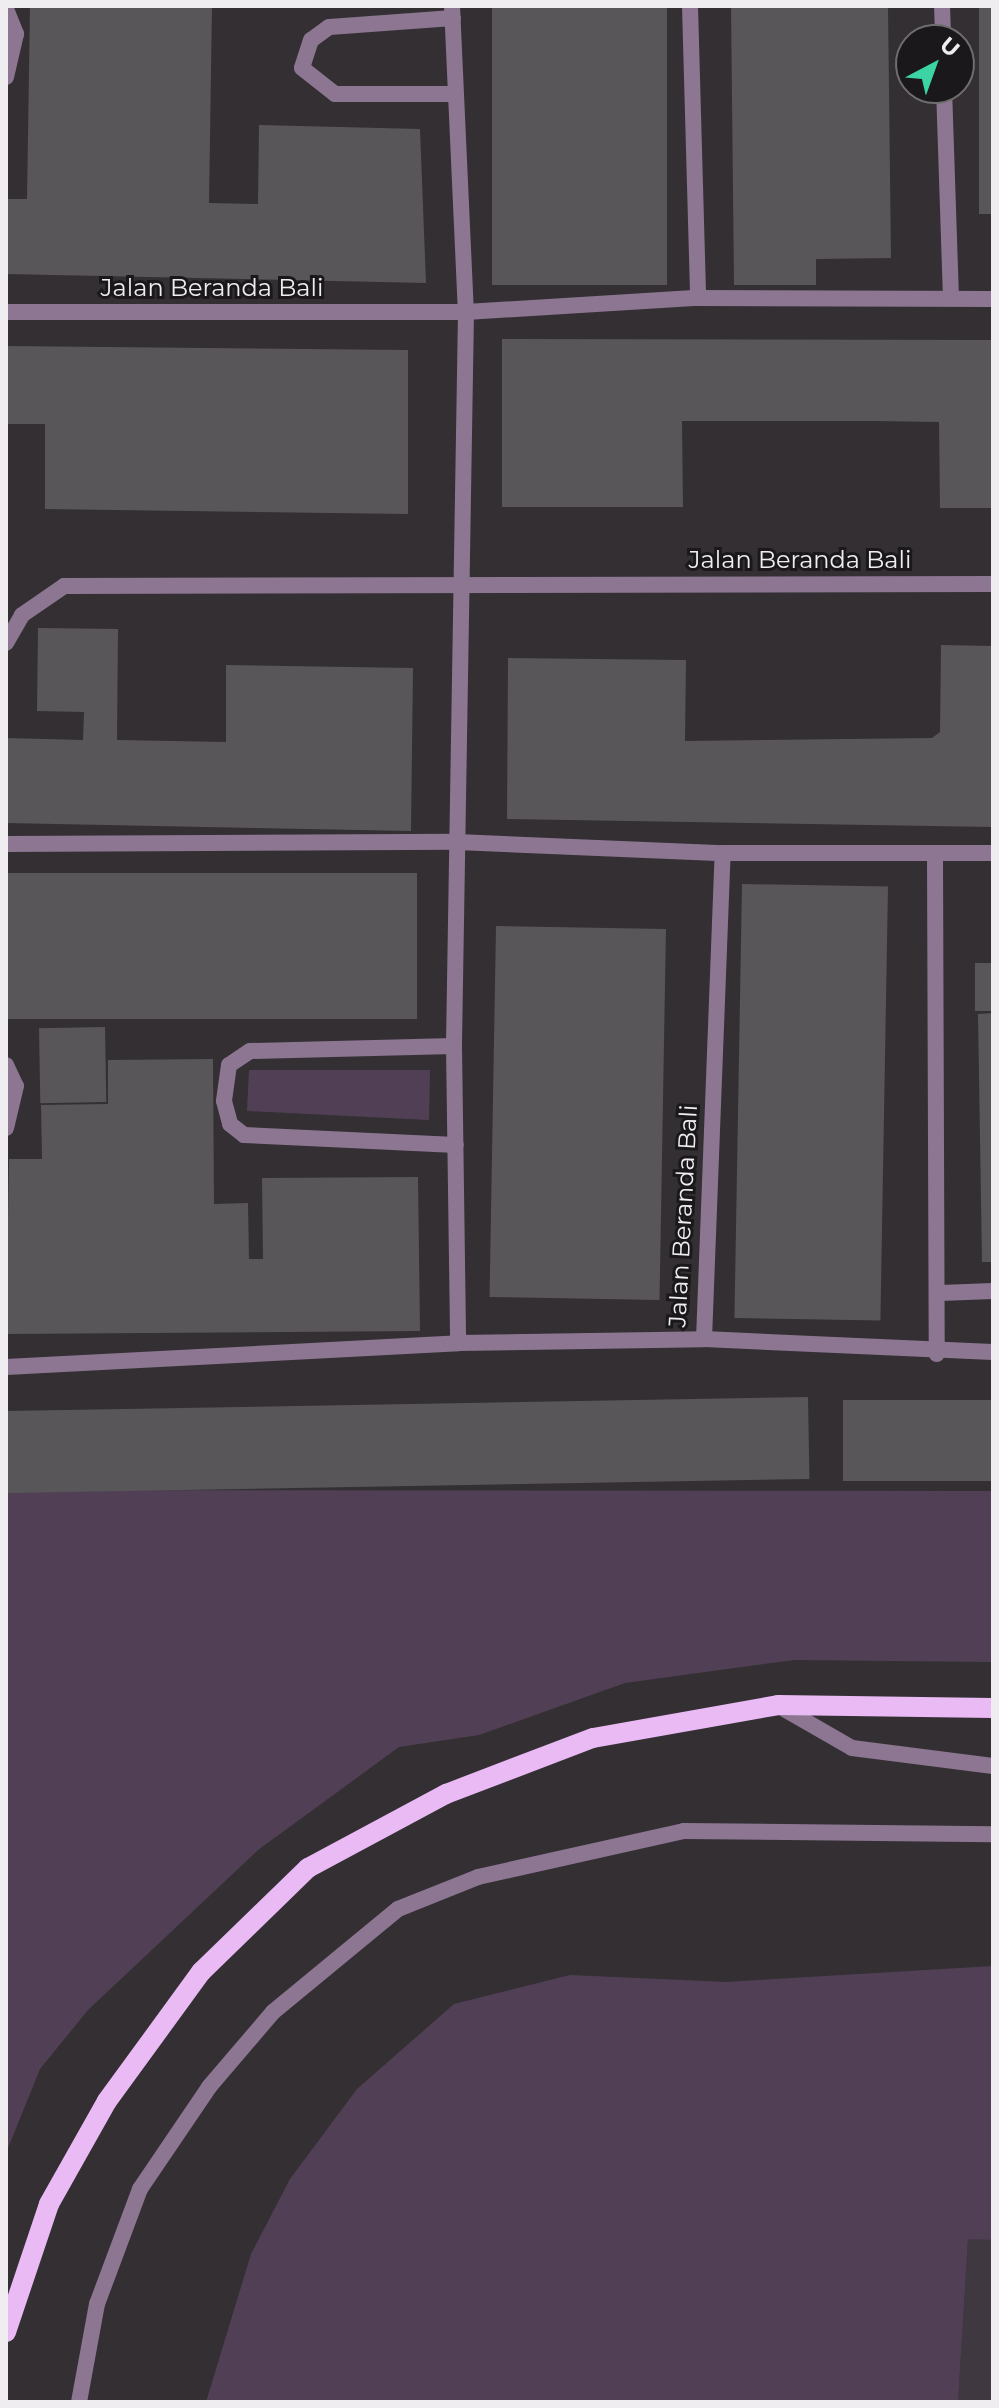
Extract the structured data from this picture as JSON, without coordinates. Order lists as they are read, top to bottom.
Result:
{
  "streets": {
    "street": ["Jalan Beranda Bali"]
  },
  "north": "top right"
}
